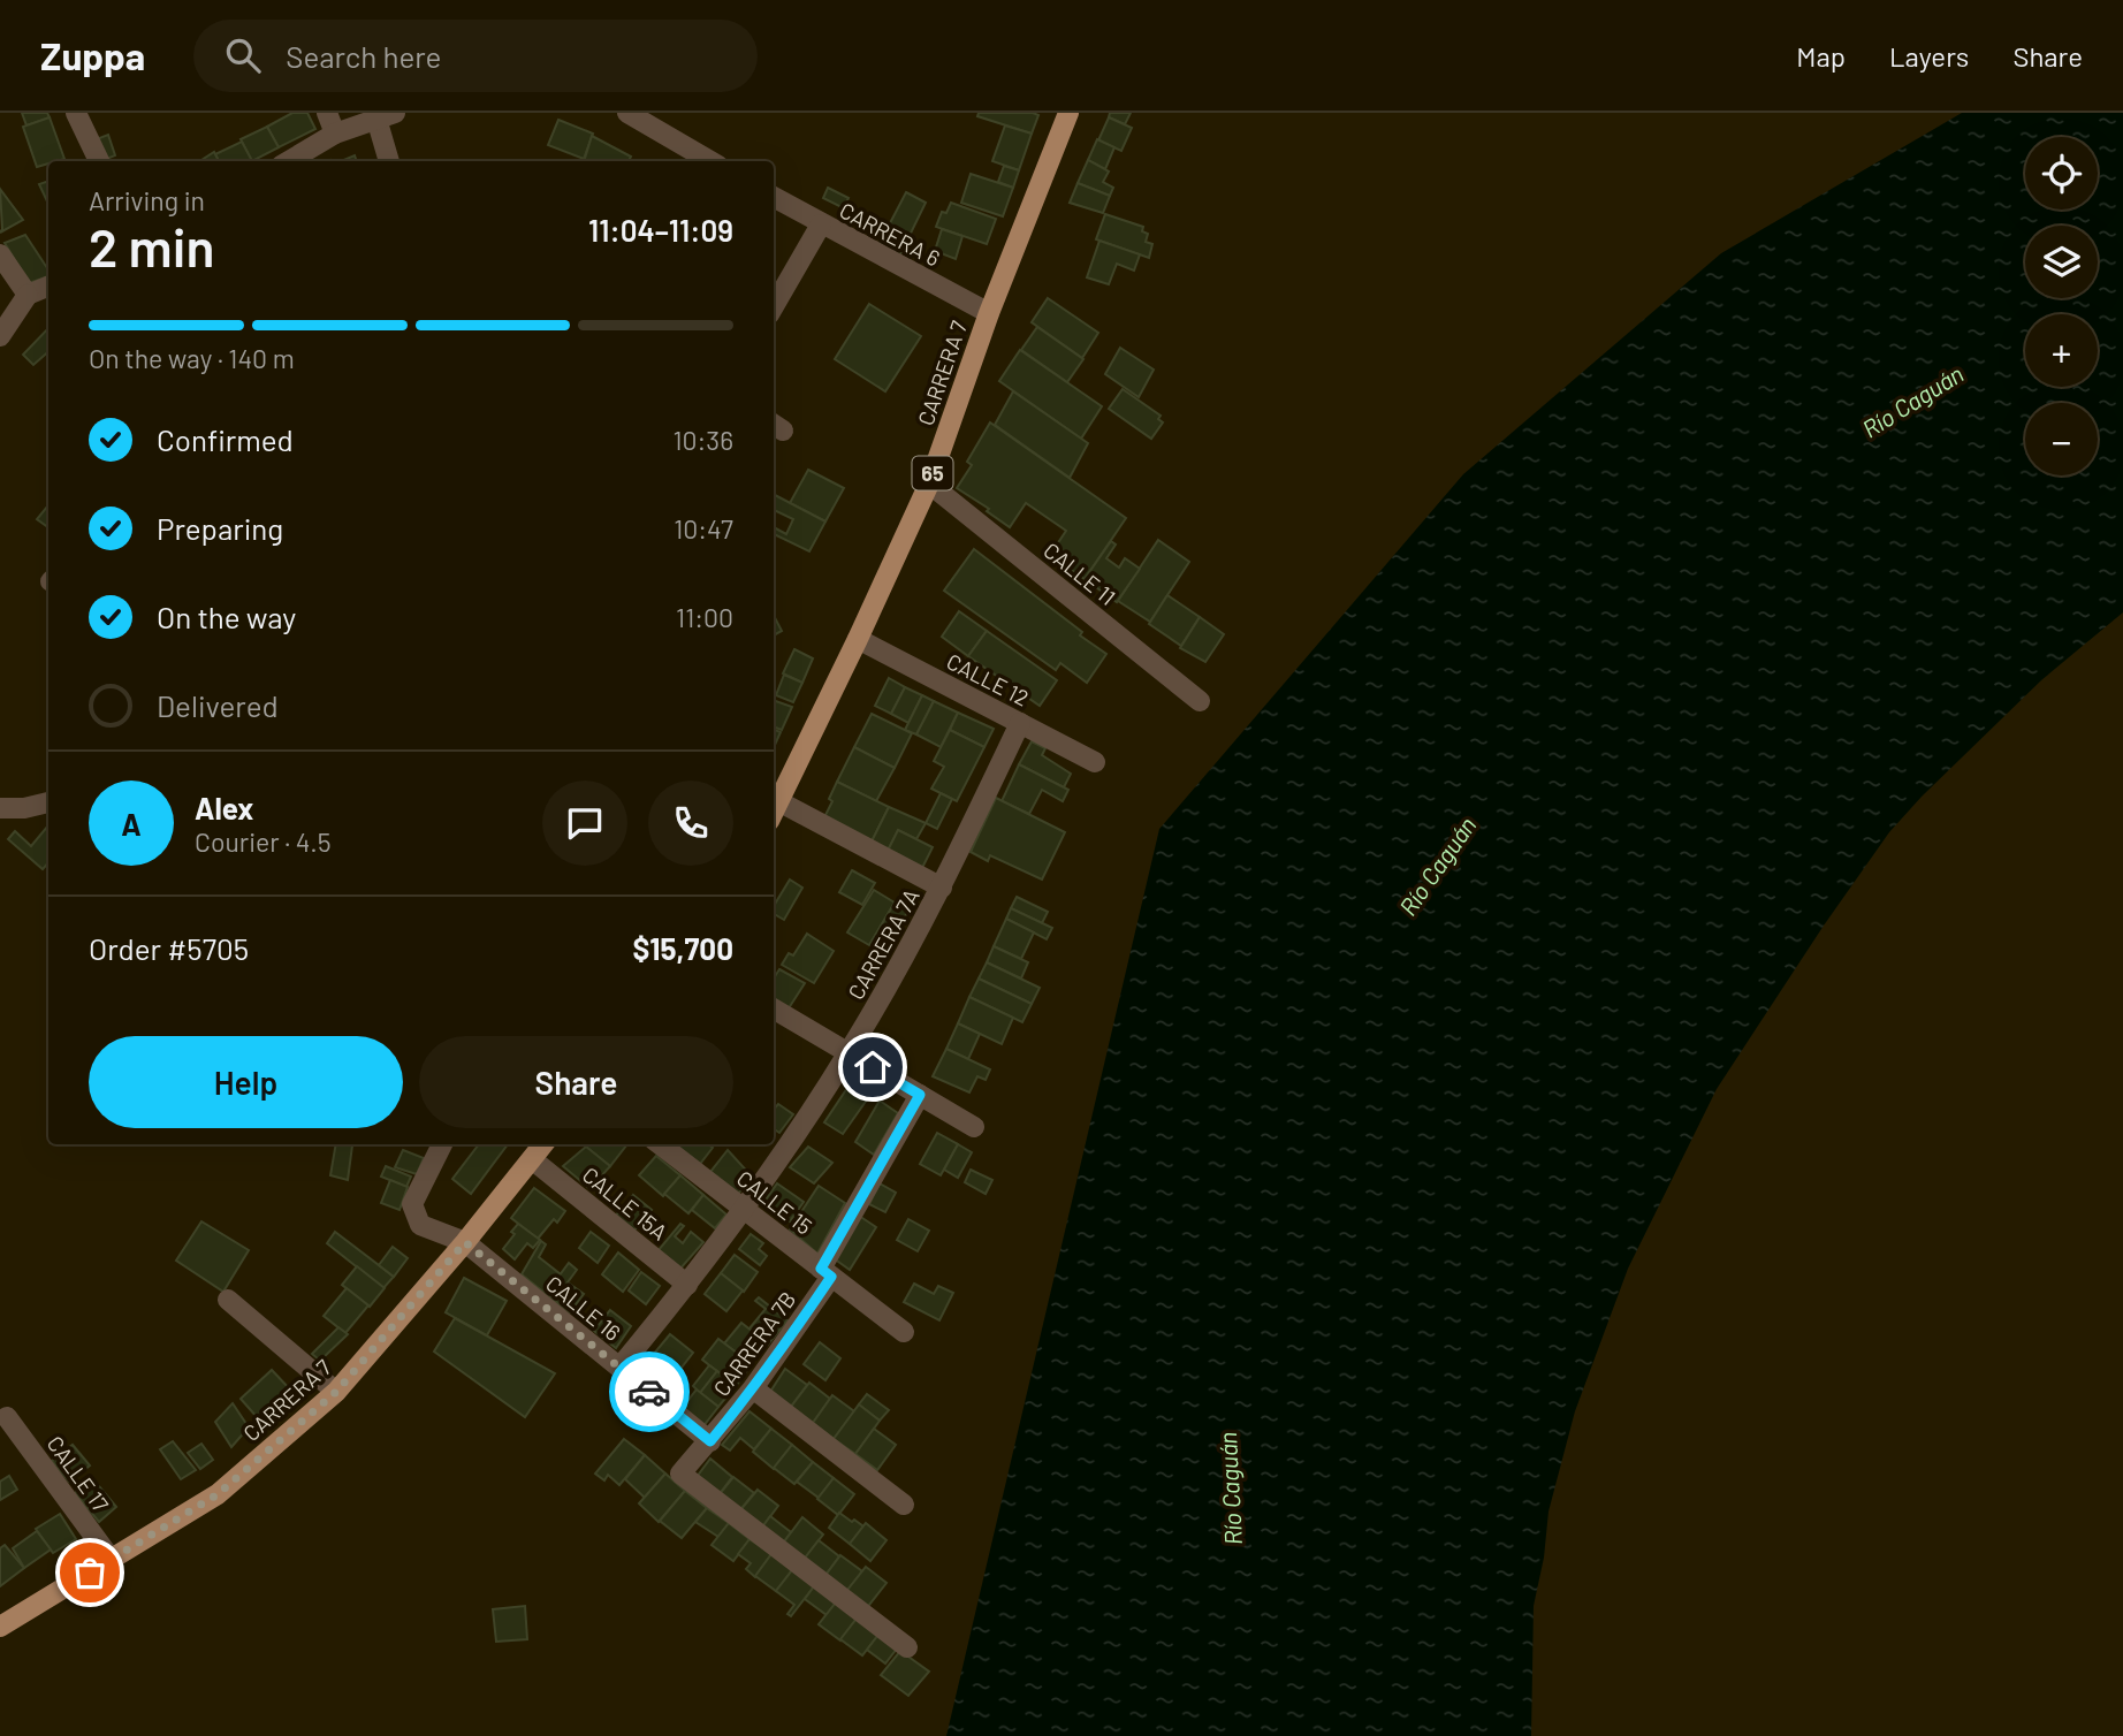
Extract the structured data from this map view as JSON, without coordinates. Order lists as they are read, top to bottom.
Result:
{
  "streets": {
    "main road": ["CARRERA 7", "65"],
    "street": [
      "CARRERA 6",
      "CALLE 11",
      "CALLE 12",
      "CARRERA 7A",
      "CALLE 15",
      "CALLE 15A",
      "CALLE 16",
      "CARRERA 7B",
      "CALLE 17"
    ]
  },
  "crossings": [
    ["CARRERA 6", "CARRERA 7"],
    ["CARRERA 7", "CALLE 11"],
    ["CARRERA 7", "CALLE 12"],
    ["CARRERA 7", "CALLE 15A"],
    ["CARRERA 7", "CALLE 16"],
    ["CARRERA 7", "CALLE 17"],
    ["CALLE 12", "CARRERA 7A"],
    ["CARRERA 7A", "CALLE 15"],
    ["CARRERA 7A", "CALLE 15A"],
    ["CARRERA 7A", "CALLE 16"],
    ["CALLE 15", "CARRERA 7B"],
    ["CALLE 16", "CARRERA 7B"]
  ],
  "water": ["Río Caguán"],
  "page": {
    "header": "Zuppa",
    "search": "Search here",
    "nav": ["Map", "Layers", "Share"],
    "map_buttons": ["+", "−"],
    "heading": ["2 min", "Arriving in", "11:04–11:09"],
    "panel": [
      "Alex",
      "Courier · 4.5",
      "Order #5705",
      "$15,700"
    ],
    "bar": "On the way · 140 m",
    "list": [
      ["Confirmed", "10:36"],
      ["Preparing", "10:47"],
      ["On the way", "11:00"],
      "Delivered"
    ],
    "round": "A",
    "buttons": ["Help", "Share"]
  }
}
